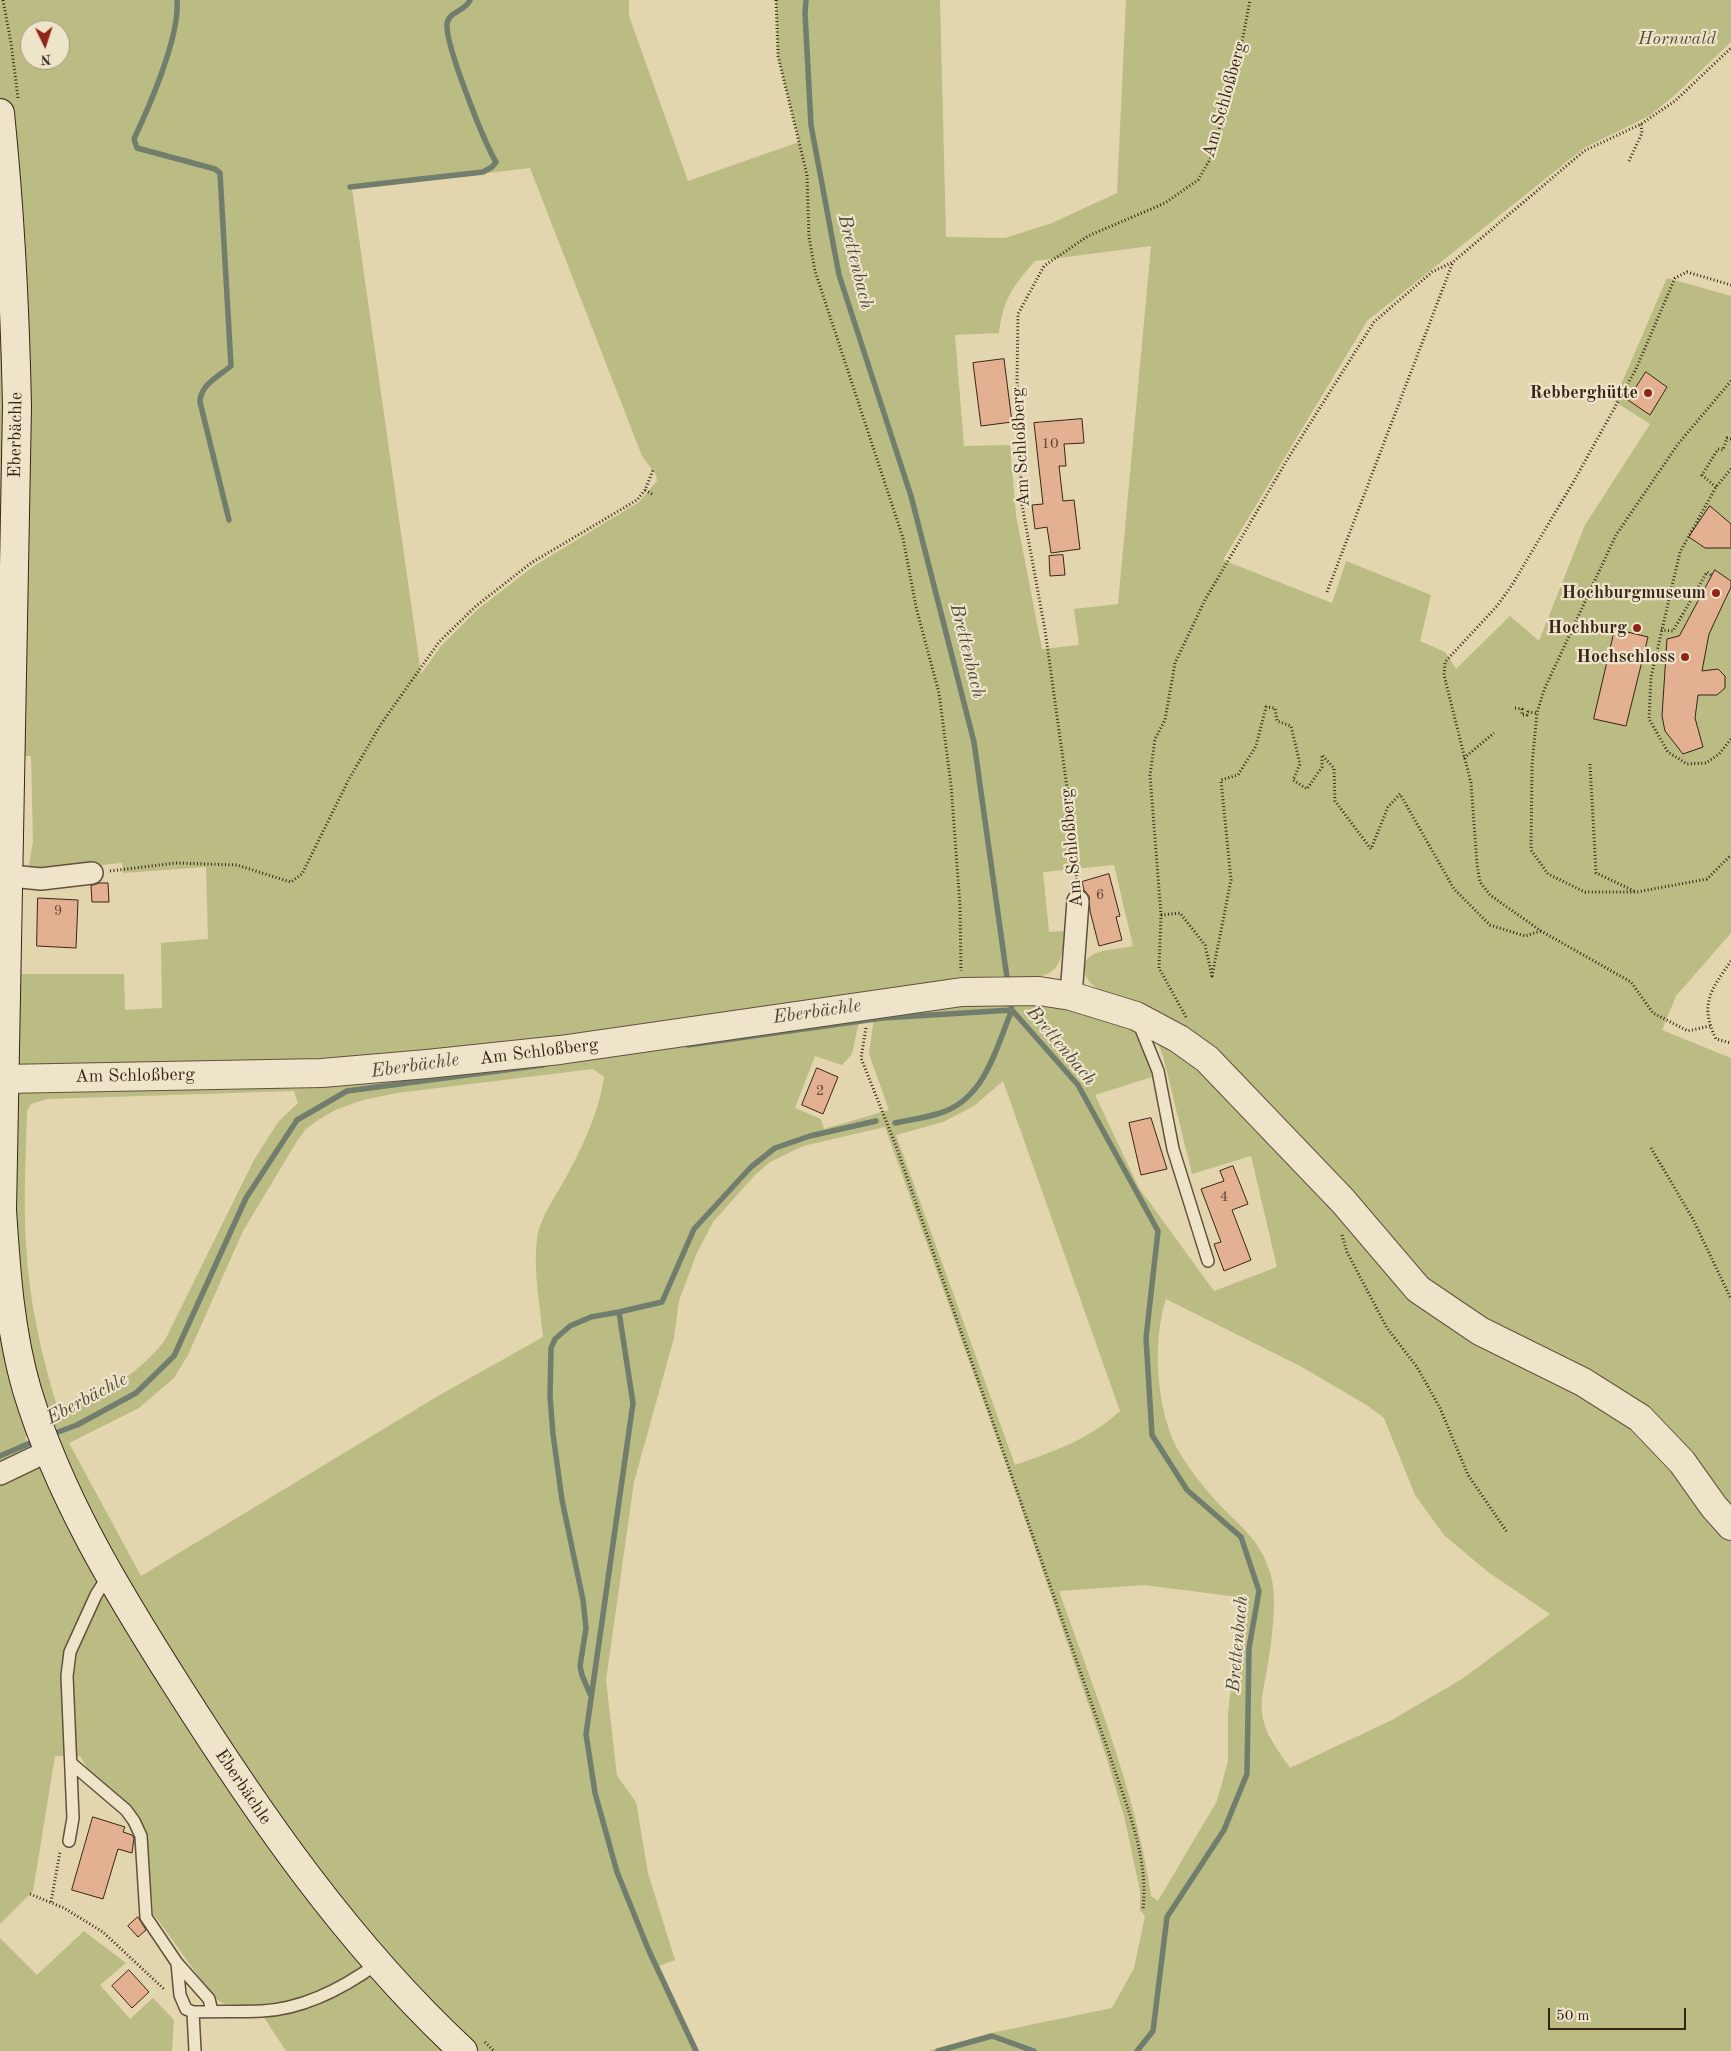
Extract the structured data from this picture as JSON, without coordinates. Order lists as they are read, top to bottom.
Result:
{
  "streets": {
    "main road": ["Am Schloßberg", "Eberbächle"]
  },
  "crossings": [
    ["Am Schloßberg", "Eberbächle"]
  ],
  "water": ["Brettenbach", "Eberbächle"],
  "parks": ["Hornwald"],
  "places": [
    "Rebberghütte",
    "Hochburgmuseum",
    "Hochburg",
    "Hochschloss"
  ],
  "house_numbers": [
    "10",
    "6",
    "9",
    "2",
    "4"
  ],
  "scale_bar": "50 m",
  "north": "bottom"
}
